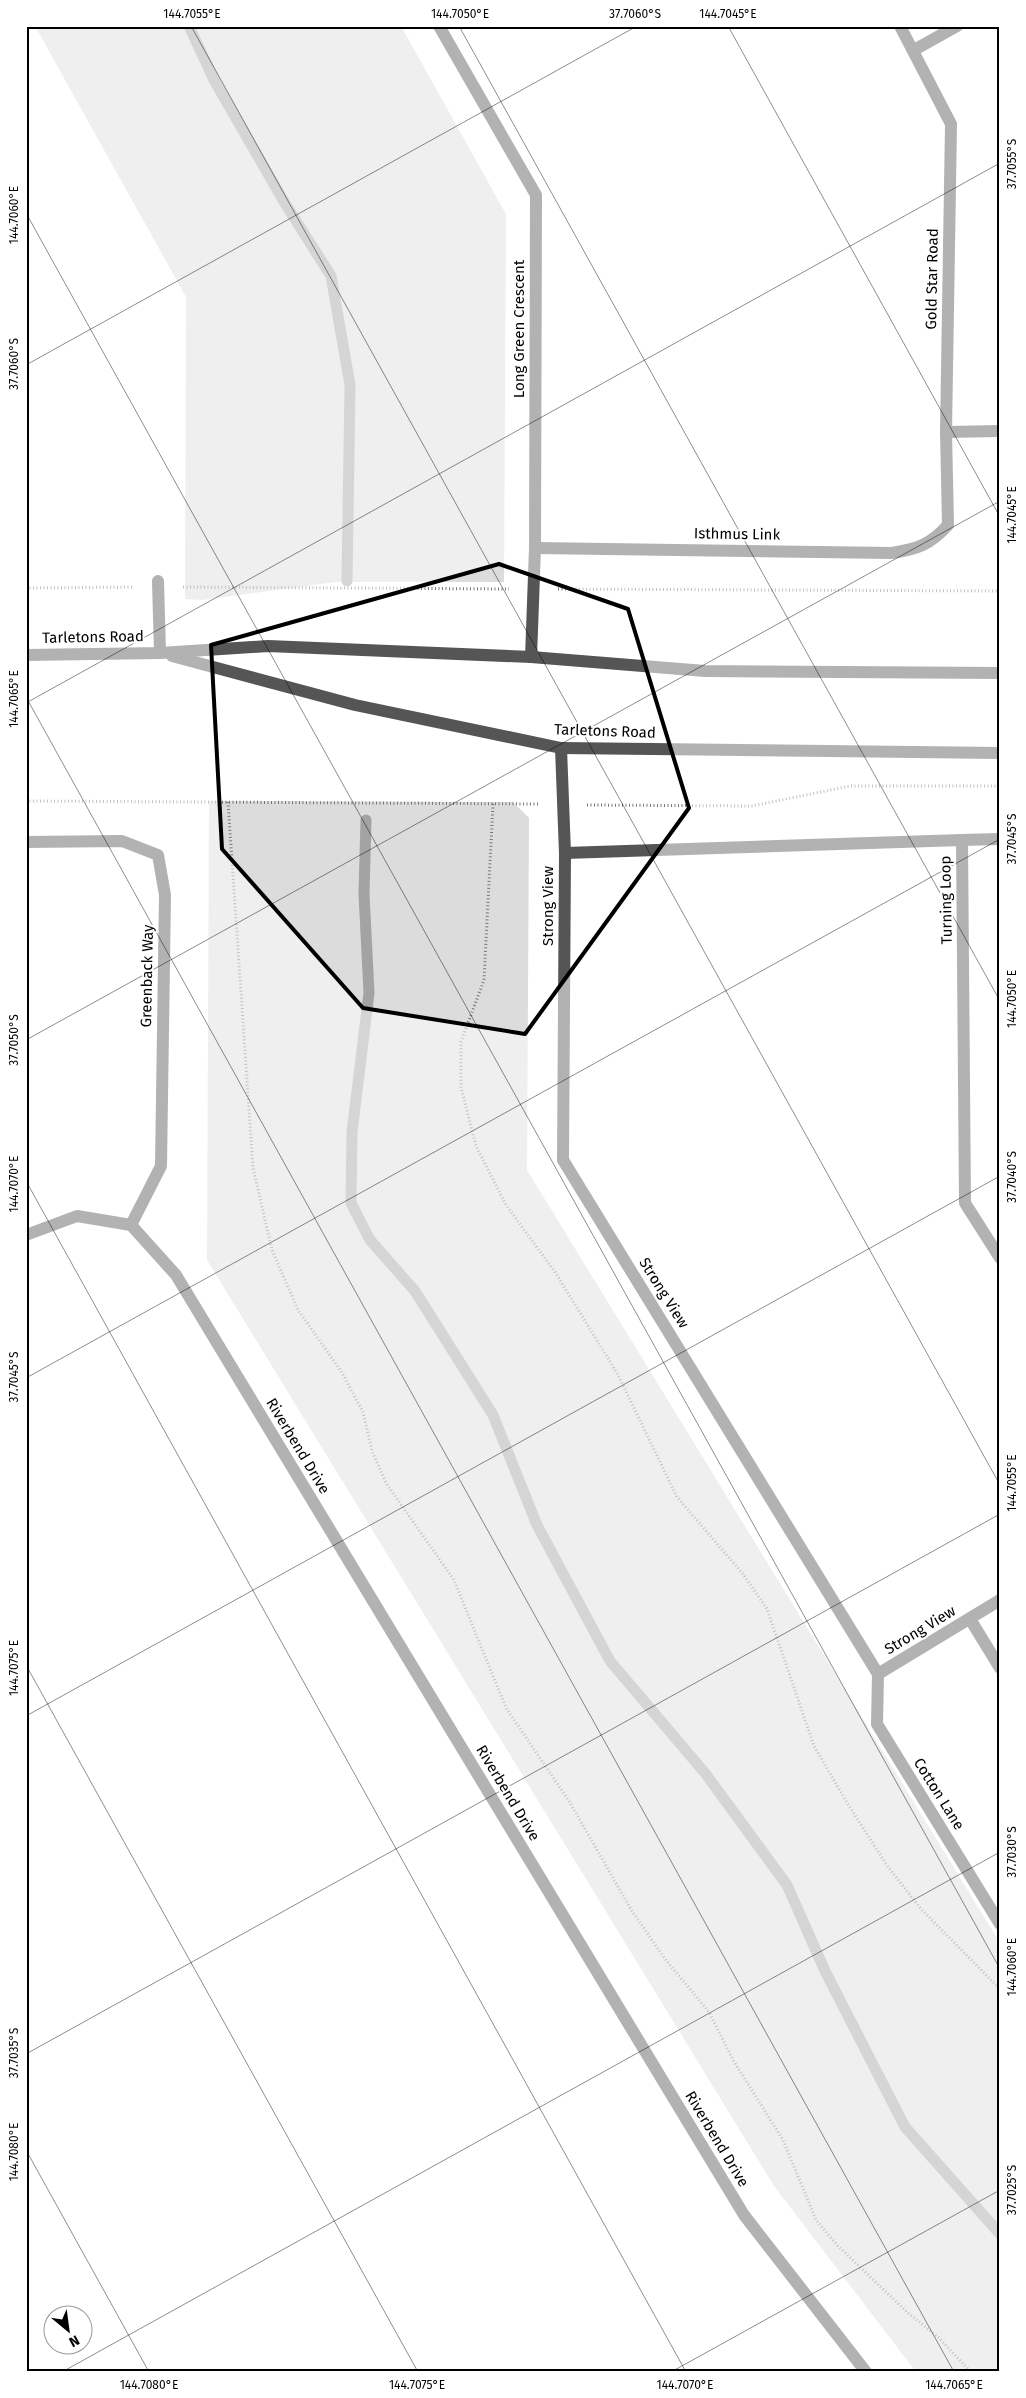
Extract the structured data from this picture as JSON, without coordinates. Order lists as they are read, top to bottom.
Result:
{
  "streets": {
    "street": [
      "Gold Star Road",
      "Long Green Crescent",
      "Isthmus Link",
      "Tarletons Road",
      "Turning Loop",
      "Strong View",
      "Greenback Way",
      "Riverbend Drive",
      "Cotton Lane"
    ]
  },
  "crossings": [
    ["Gold Star Road", "Isthmus Link"],
    ["Long Green Crescent", "Isthmus Link"],
    ["Long Green Crescent", "Tarletons Road"],
    ["Tarletons Road", "Strong View"],
    ["Turning Loop", "Strong View"],
    ["Strong View", "Cotton Lane"],
    ["Greenback Way", "Riverbend Drive"]
  ],
  "north": "bottom right",
  "coordinates": [
    "144.7055°E",
    "144.7050°E",
    "37.7060°S",
    "144.7045°E",
    "37.7055°S",
    "144.7060°E",
    "144.7065°E",
    "37.7045°S",
    "37.7050°S",
    "37.7040°S",
    "144.7070°E",
    "144.7075°E",
    "37.7030°S",
    "37.7035°S",
    "144.7080°E",
    "37.7025°S"
  ]
}
